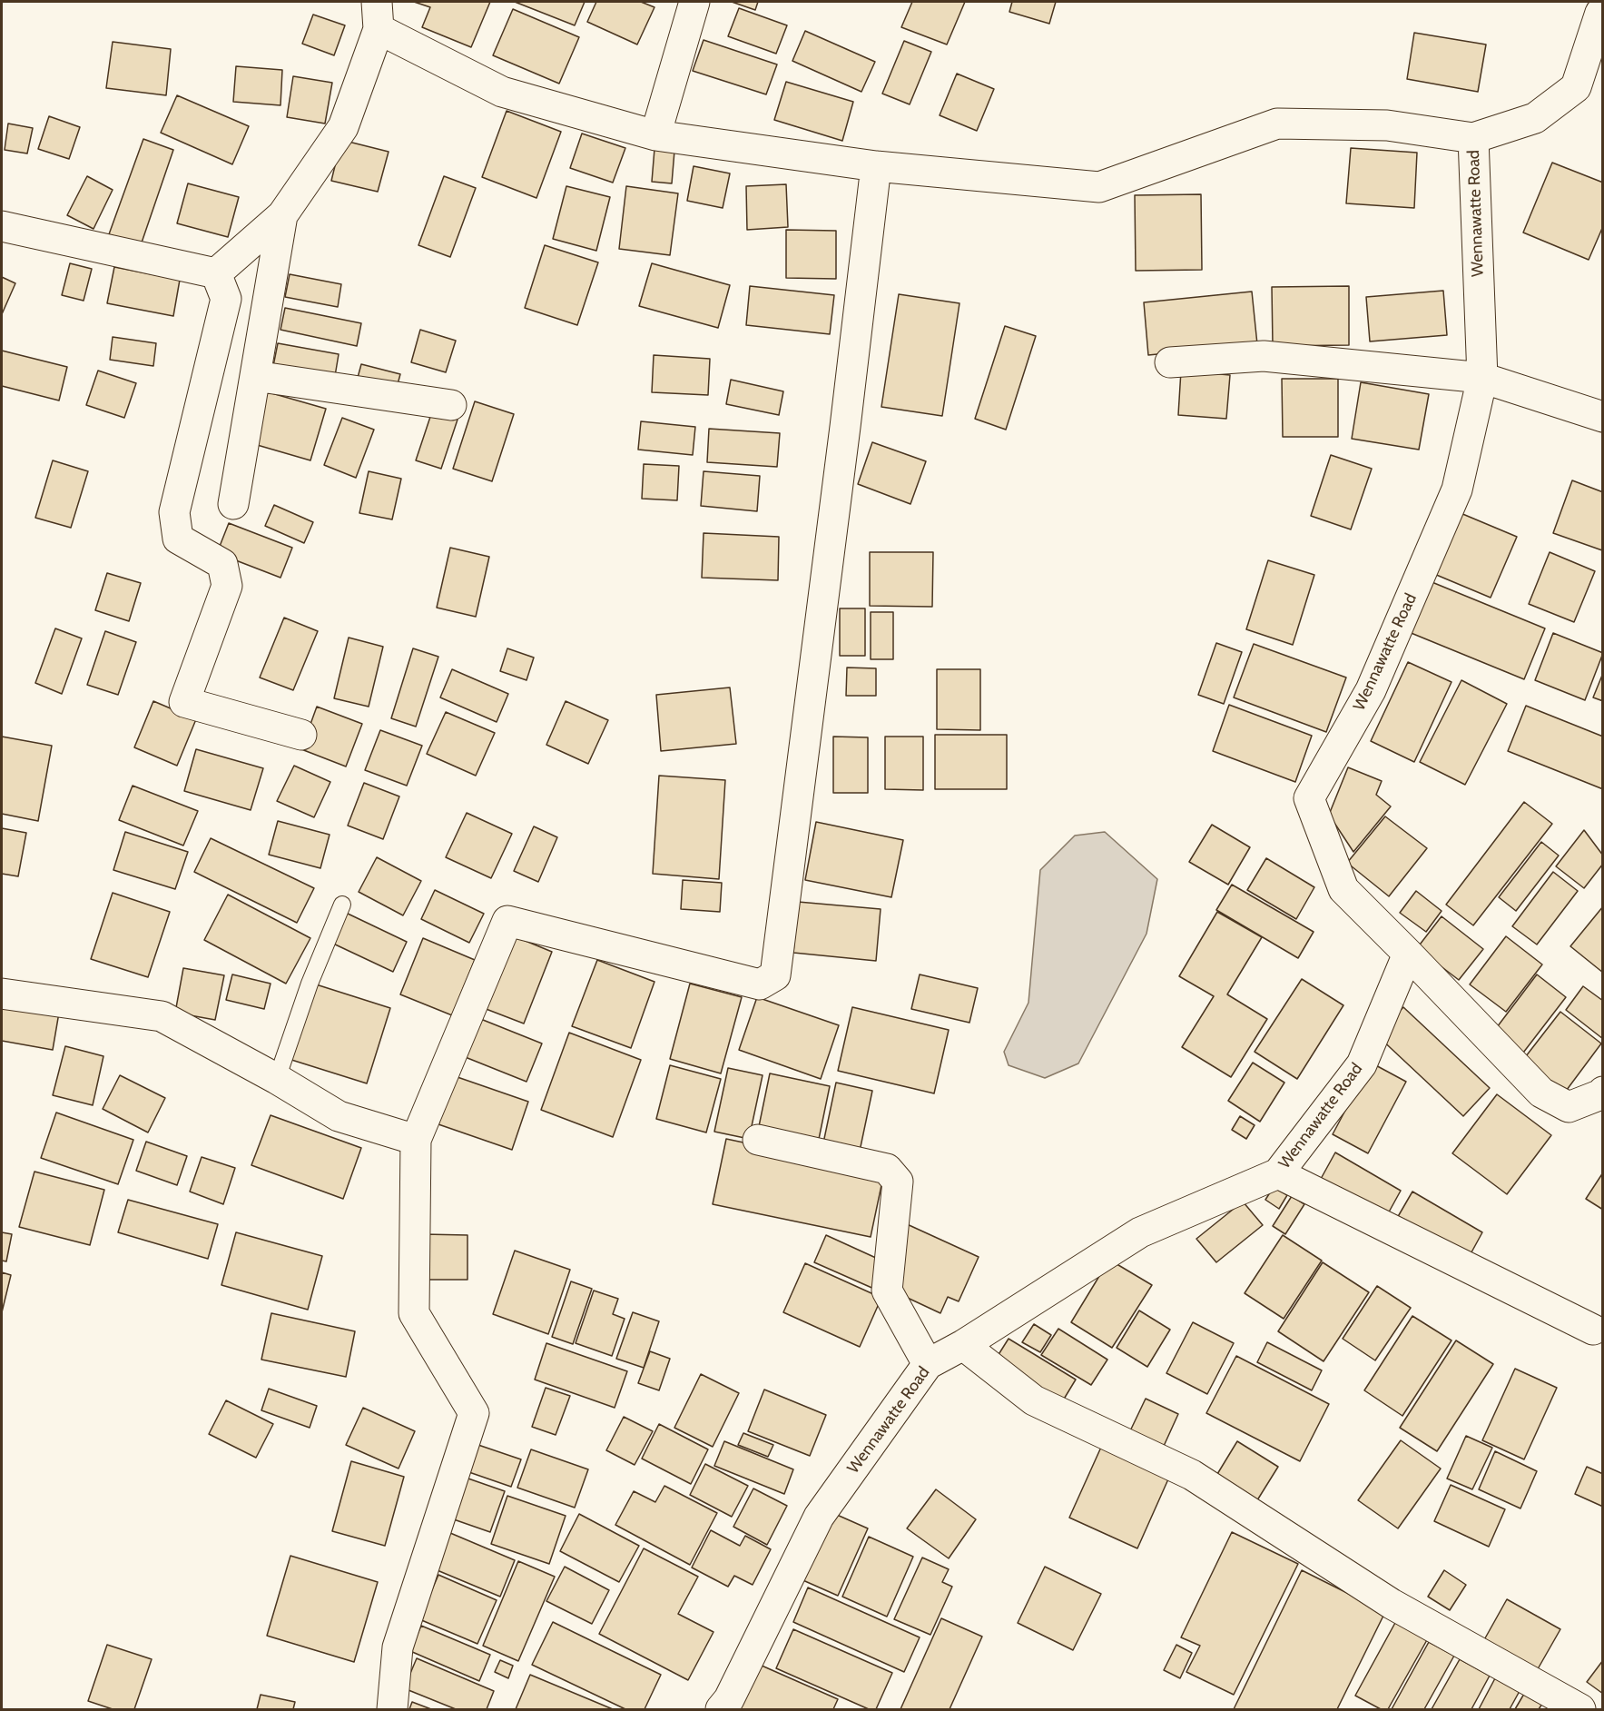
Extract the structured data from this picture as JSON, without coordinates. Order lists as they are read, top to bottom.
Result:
{
  "streets": {
    "street": ["Wennawatte Road"]
  }
}
